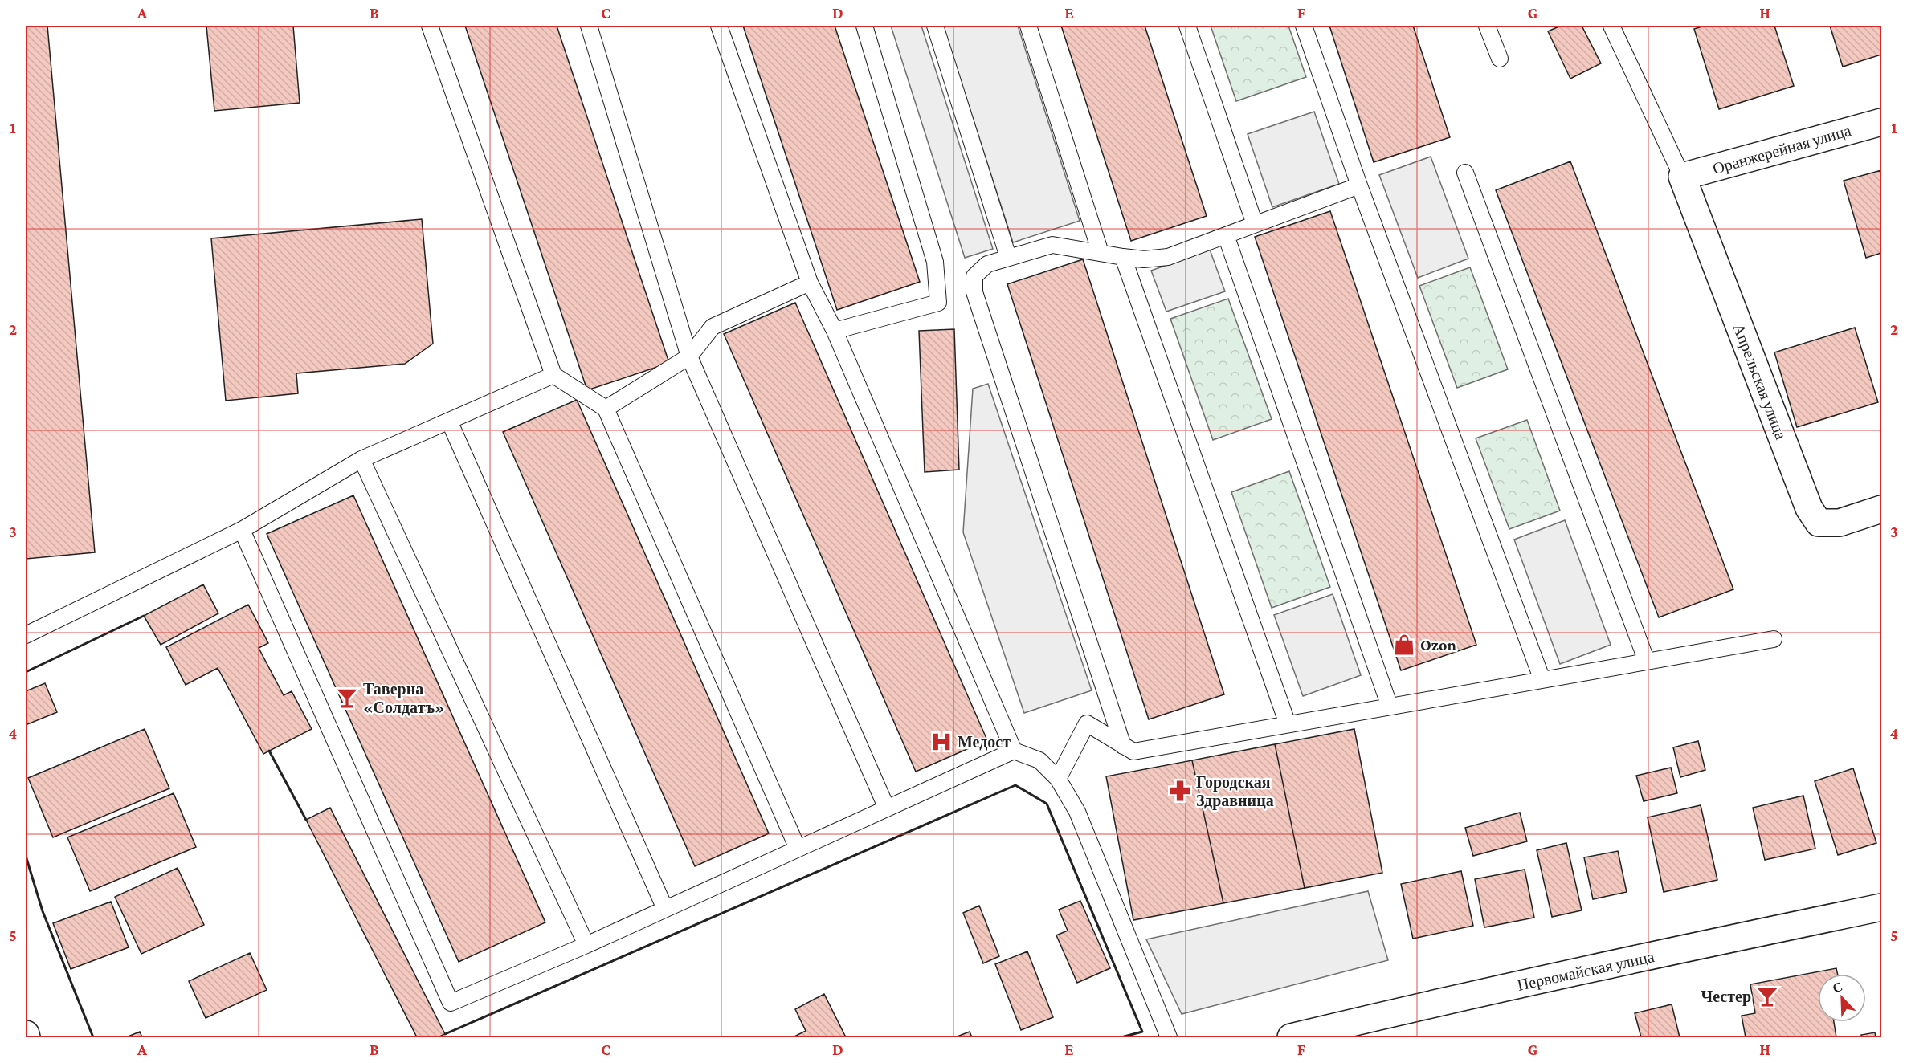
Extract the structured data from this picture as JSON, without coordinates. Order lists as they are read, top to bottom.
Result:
{
  "streets": {
    "street": ["Оранжерейная улица", "Апрельская улица", "Первомайская улица"]
  },
  "crossings": [
    ["Оранжерейная улица", "Апрельская улица"]
  ],
  "places": {
    "shop": ["Ozon"],
    "bar": ["Таверна «Солдатъ»", "Честер"],
    "hospital": ["Медост"],
    "pharmacy": ["Городская Здравница"]
  },
  "north": "top left",
  "grid": {
    "columns": [
      "A",
      "B",
      "C",
      "D",
      "E",
      "F",
      "G",
      "H"
    ],
    "rows": [
      "1",
      "2",
      "3",
      "4",
      "5"
    ]
  }
}
